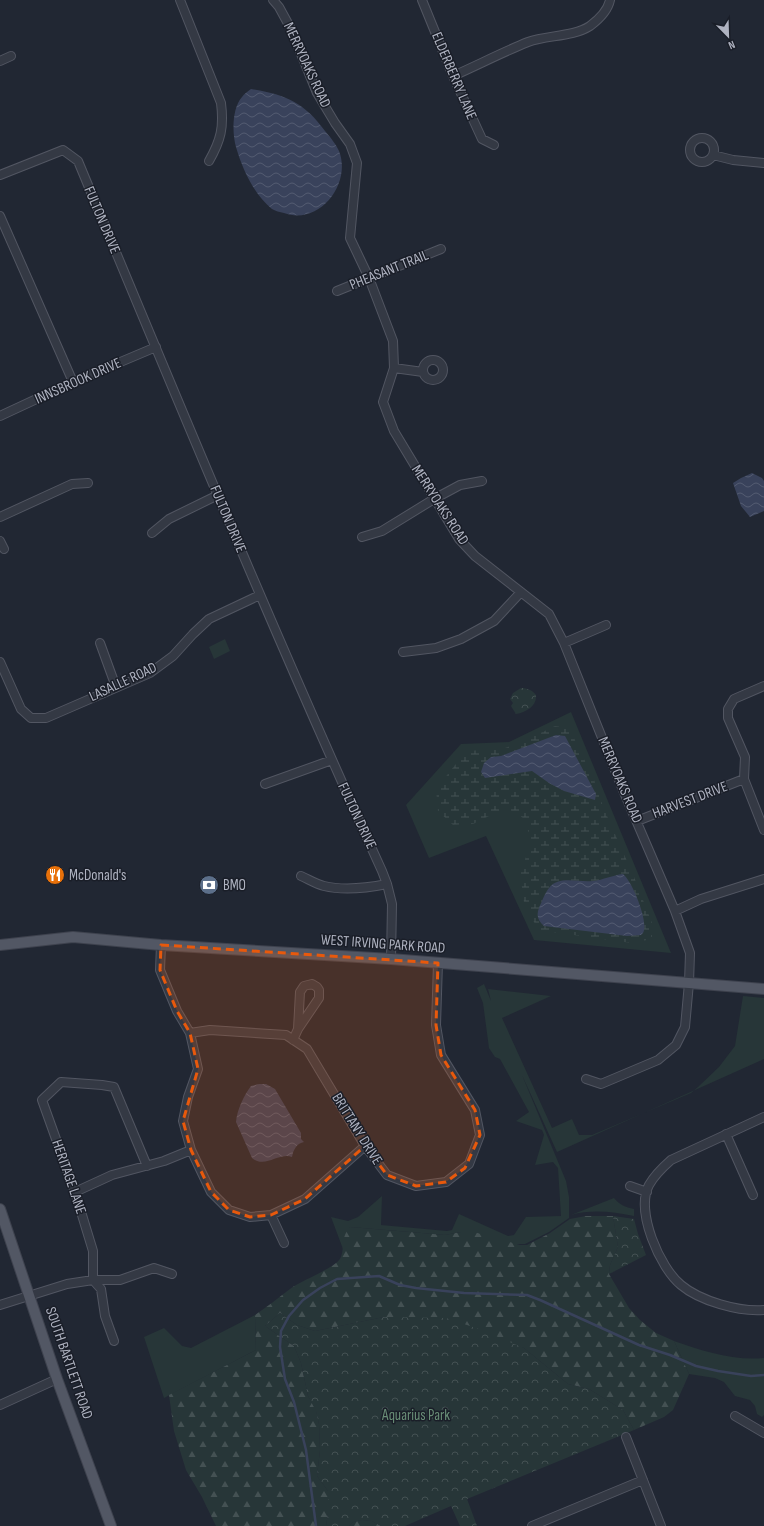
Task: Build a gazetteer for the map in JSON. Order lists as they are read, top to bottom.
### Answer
{
  "streets": {
    "main road": ["WEST IRVING PARK ROAD", "SOUTH BARTLETT ROAD"],
    "street": [
      "MERRYOAKS ROAD",
      "ELDERBERRY LANE",
      "FULTON DRIVE",
      "PHEASANT TRAIL",
      "INNSBROOK DRIVE",
      "LASALLE ROAD",
      "HARVEST DRIVE",
      "BRITTANY DRIVE",
      "HERITAGE LANE"
    ]
  },
  "crossings": [
    ["MERRYOAKS ROAD", "PHEASANT TRAIL"],
    ["MERRYOAKS ROAD", "HARVEST DRIVE"],
    ["MERRYOAKS ROAD", "WEST IRVING PARK ROAD"],
    ["FULTON DRIVE", "INNSBROOK DRIVE"],
    ["FULTON DRIVE", "LASALLE ROAD"],
    ["FULTON DRIVE", "WEST IRVING PARK ROAD"],
    ["WEST IRVING PARK ROAD", "BRITTANY DRIVE"]
  ],
  "parks": ["Aquarius Park"],
  "places": {
    "restaurant": ["McDonald's"],
    "bank": ["BMO"]
  },
  "north": "bottom right"
}
